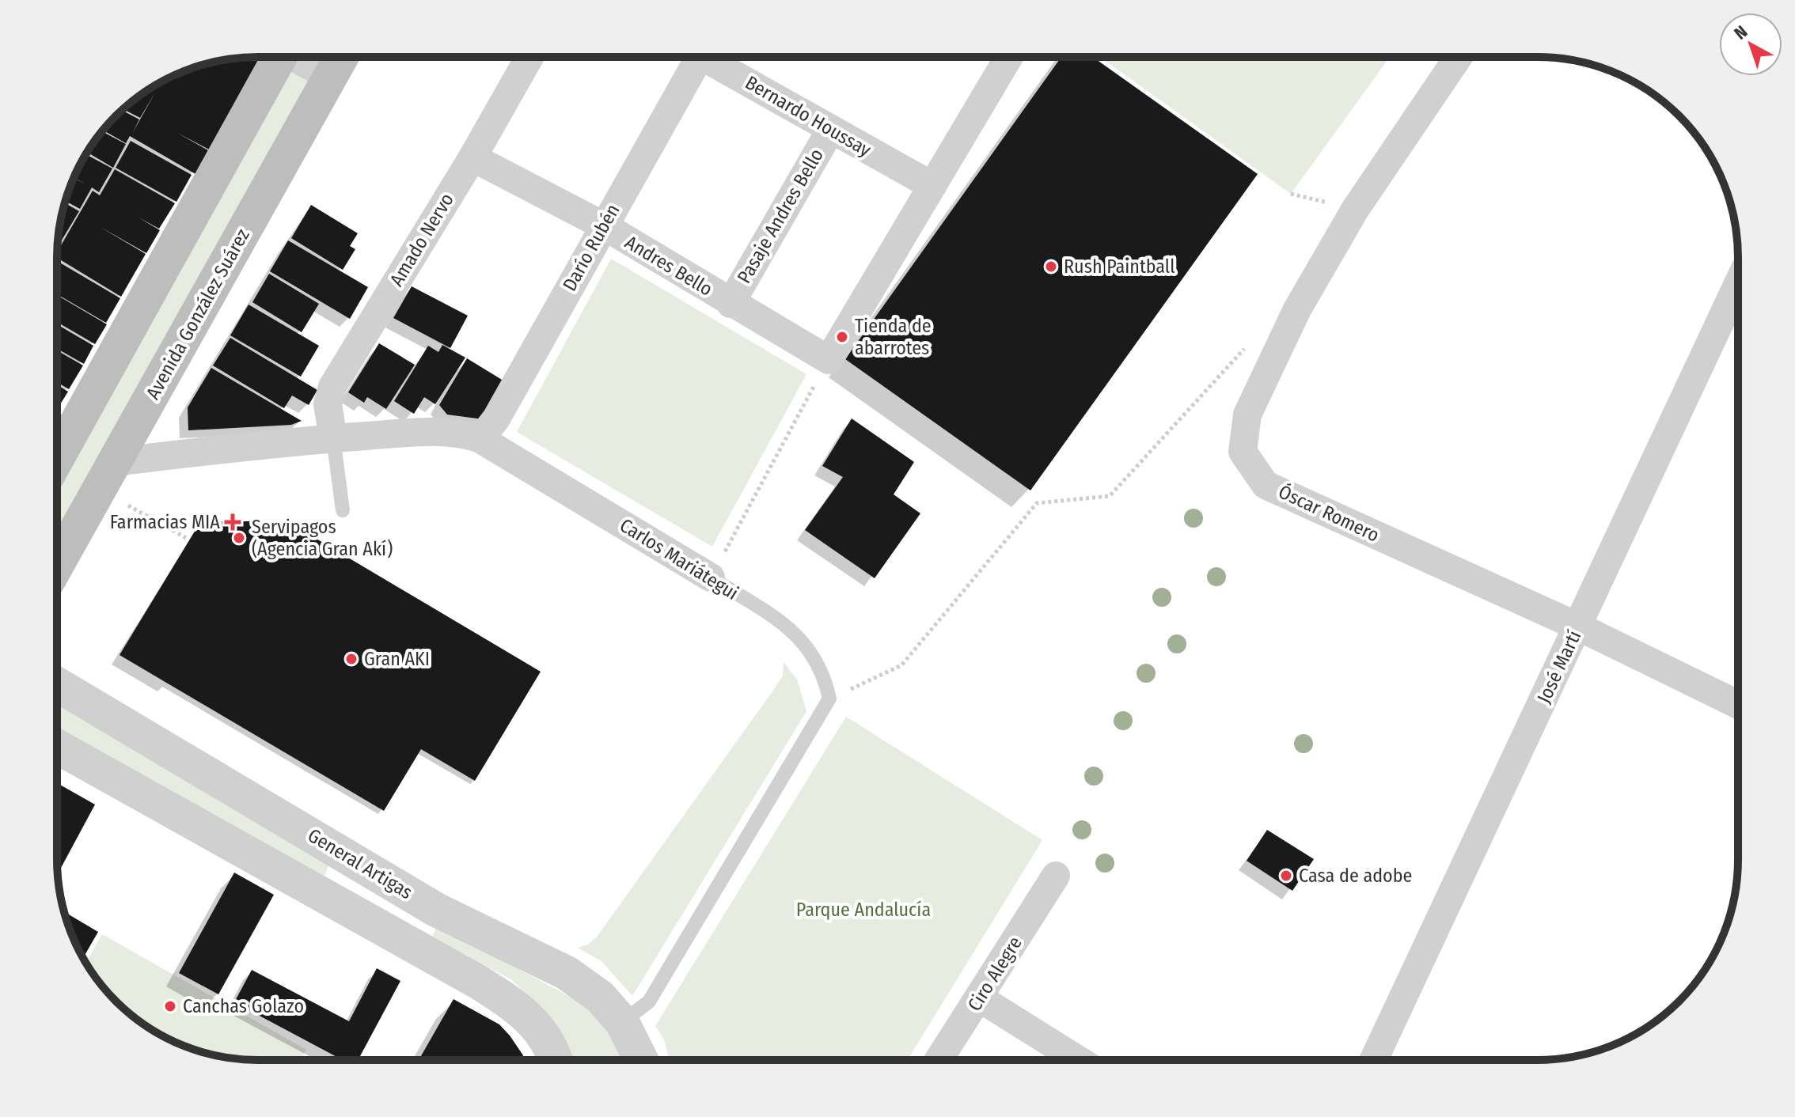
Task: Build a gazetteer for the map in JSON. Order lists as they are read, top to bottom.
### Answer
{
  "streets": {
    "main road": ["Avenida González Suárez"],
    "street": [
      "Bernardo Houssay",
      "Pasaje Andres Bello",
      "Amado Nervo",
      "Darío Rubén",
      "Andres Bello",
      "Óscar Romero",
      "Carlos Mariátegui",
      "José Martí",
      "General Artigas",
      "Ciro Alegre"
    ]
  },
  "crossings": [
    ["Bernardo Houssay", "Pasaje Andres Bello"],
    ["Pasaje Andres Bello", "Andres Bello"],
    ["Amado Nervo", "Andres Bello"],
    ["Amado Nervo", "Carlos Mariátegui"],
    ["Darío Rubén", "Andres Bello"],
    ["Darío Rubén", "Carlos Mariátegui"],
    ["Avenida González Suárez", "Carlos Mariátegui"],
    ["Óscar Romero", "José Martí"]
  ],
  "parks": ["Parque Andalucía"],
  "places": {
    "other": [
      "Rush Paintball",
      "Tienda de abarrotes",
      "Servipagos (Agencia Gran Akí)",
      "Gran AKI",
      "Casa de adobe",
      "Canchas Golazo"
    ],
    "health": ["Farmacias MIA"]
  },
  "north": "top left"
}
